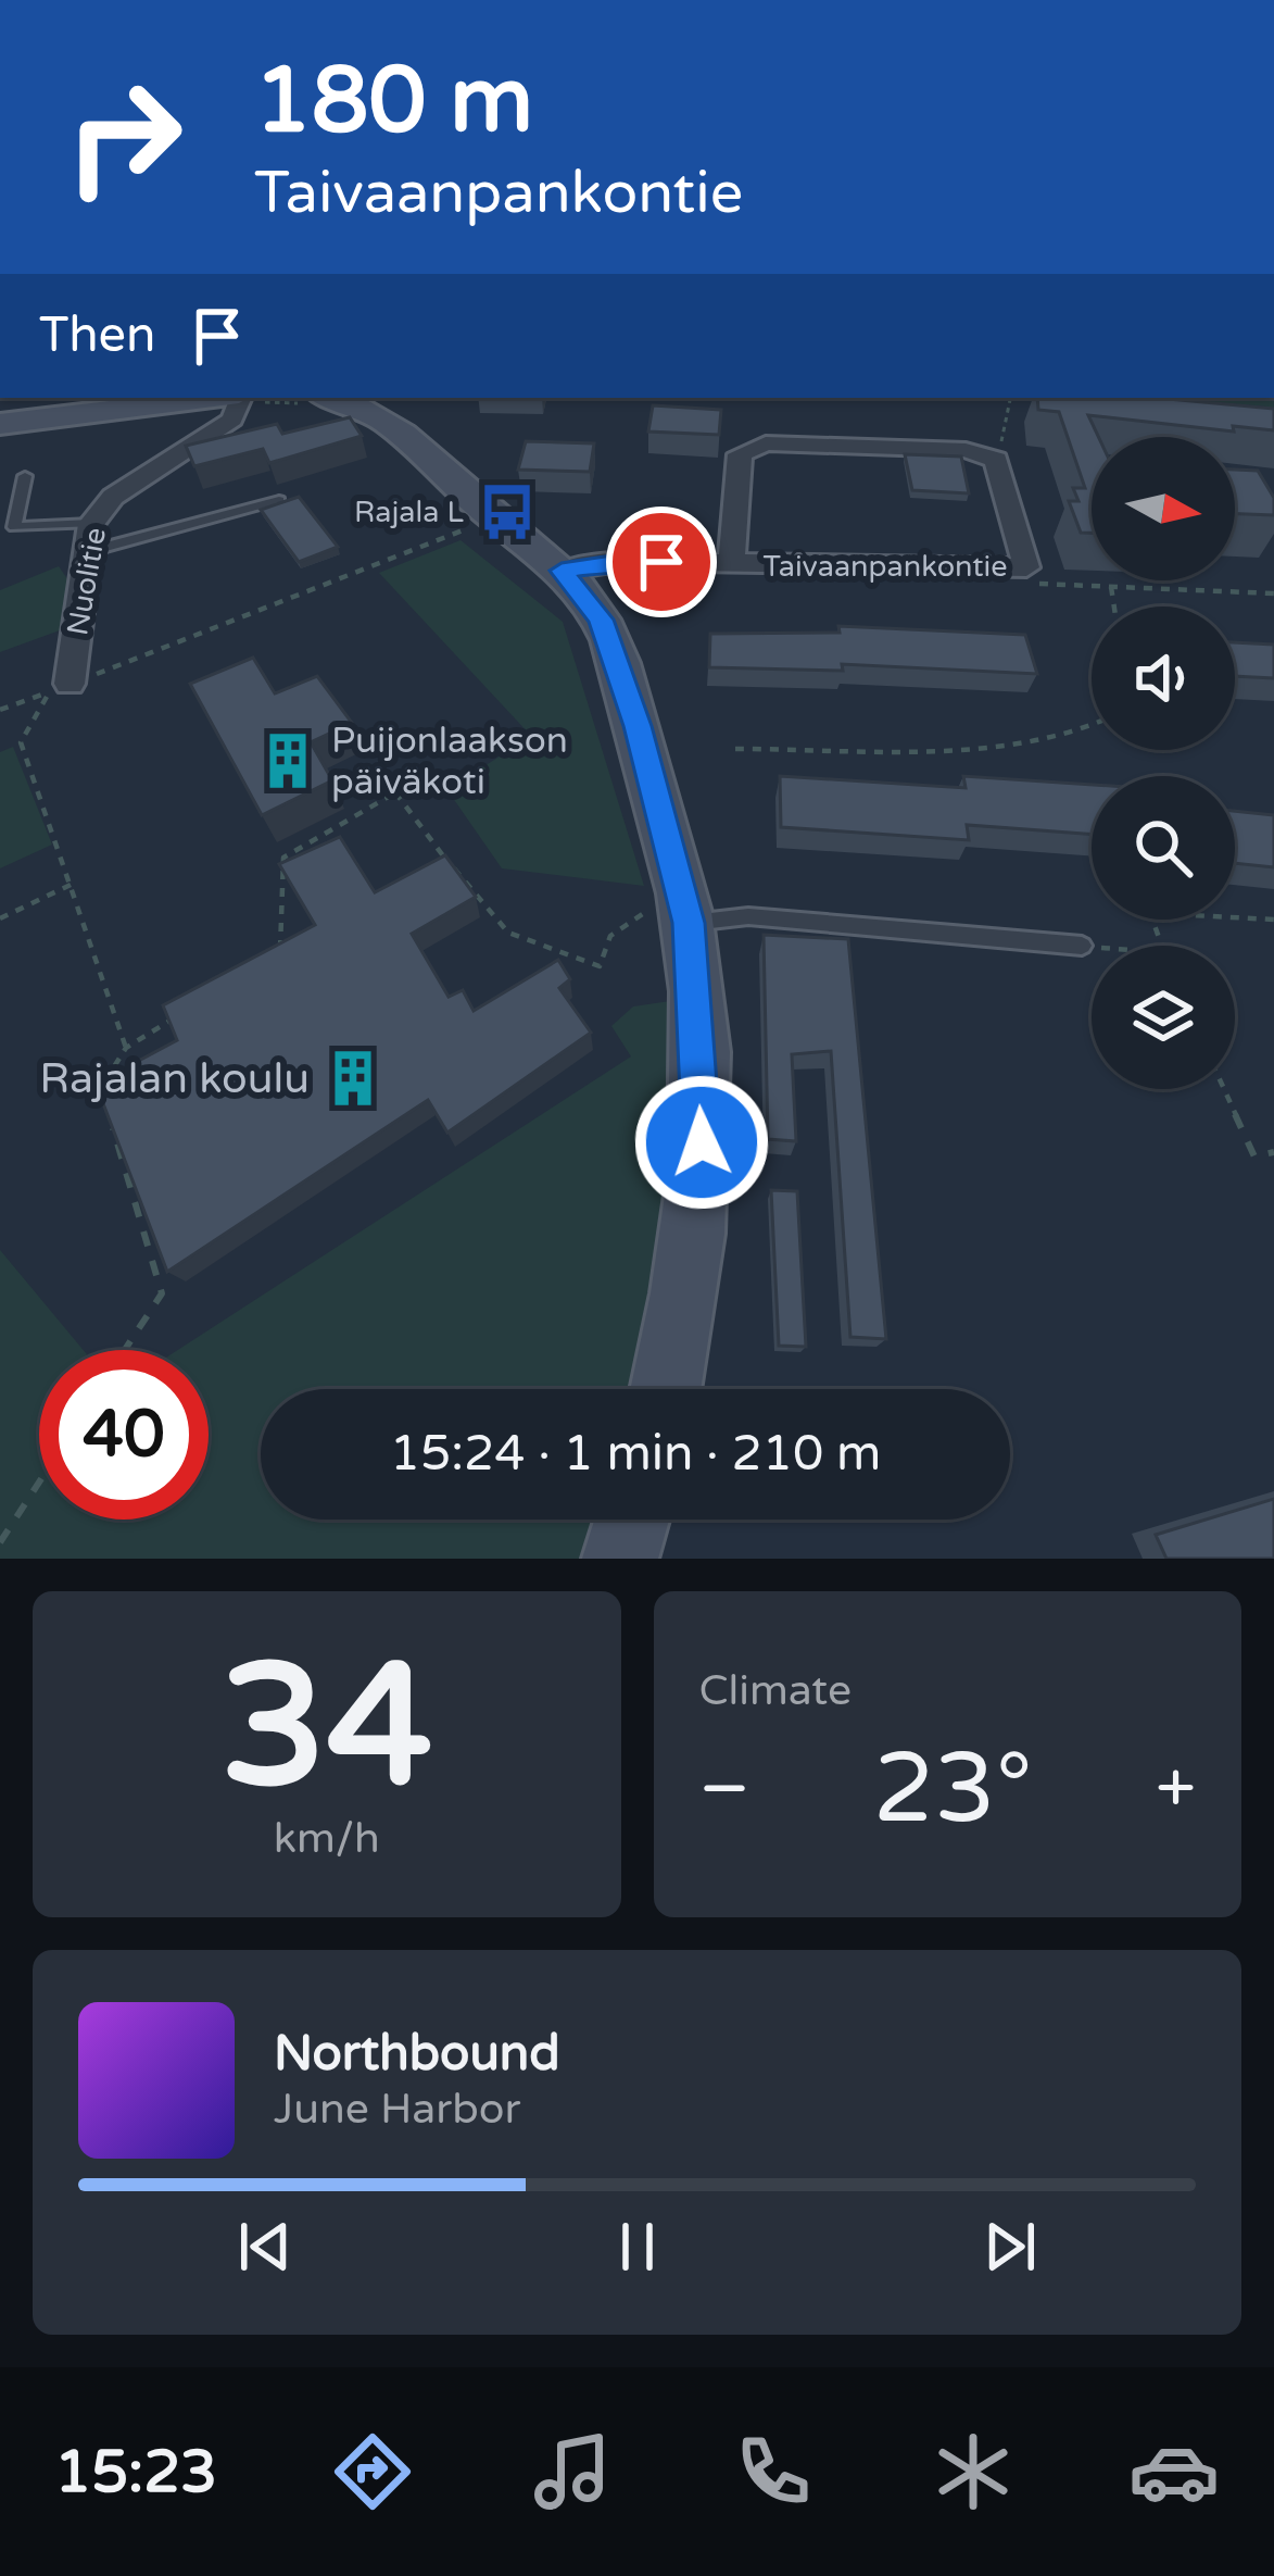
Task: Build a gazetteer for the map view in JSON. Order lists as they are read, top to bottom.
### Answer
{
  "streets": {
    "street": ["Taivaanpankontie", "Nuolitie"]
  },
  "places": {
    "bus stop": ["Rajala L"],
    "building": ["Puijonlaakson päiväkoti", "Rajalan koulu"]
  },
  "north": "right",
  "page": {
    "turn": ["180 m", "Taivaanpankontie"],
    "then": "Then",
    "limit": "40",
    "trip": "15:24 · 1 min · 210 m",
    "tile": [
      ["34", "km/h"],
      "Climate"
    ],
    "heat": ["−", "23°", "+"],
    "song": ["Northbound", "June Harbor"],
    "tabs": "15:23"
  }
}
